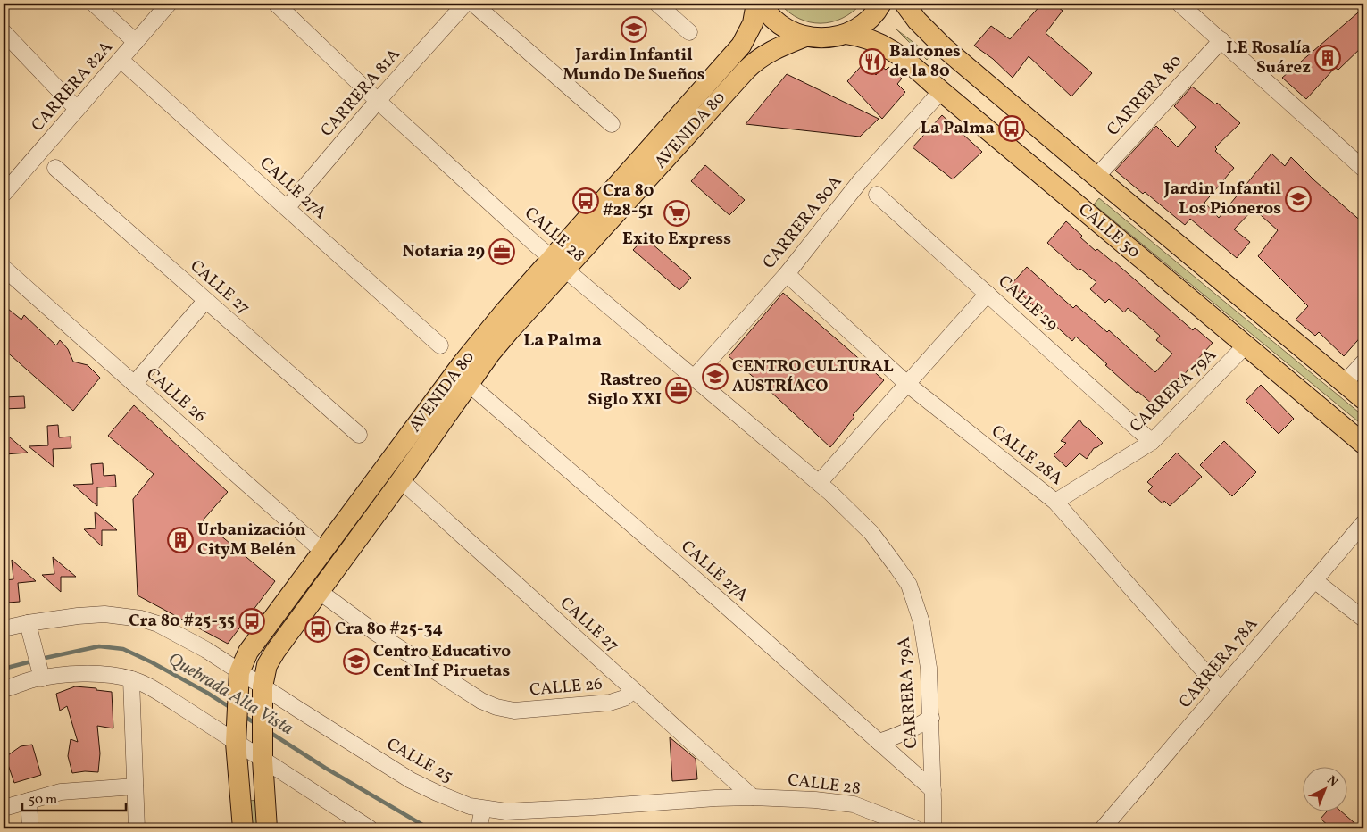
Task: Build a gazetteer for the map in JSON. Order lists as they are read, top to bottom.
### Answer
{
  "streets": {
    "main road": ["AVENIDA 80", "CALLE 30"],
    "street": [
      "CARRERA 82A",
      "CARRERA 81A",
      "CARRERA 80",
      "CALLE 27A",
      "CARRERA 80A",
      "CALLE 28",
      "CALLE 27",
      "CALLE 29",
      "CARRERA 79A",
      "CALLE 26",
      "CALLE 28A",
      "CARRERA 78A",
      "CALLE 25"
    ]
  },
  "crossings": [
    ["CARRERA 82A", "CALLE 27A"],
    ["CARRERA 81A", "CALLE 27A"],
    ["CARRERA 81A", "CALLE 28"],
    ["CARRERA 80", "CALLE 30"],
    ["AVENIDA 80", "CALLE 27A"],
    ["AVENIDA 80", "CALLE 28"],
    ["AVENIDA 80", "CALLE 27"],
    ["AVENIDA 80", "CALLE 26"],
    ["AVENIDA 80", "CALLE 25"],
    ["CALLE 27A", "CARRERA 79A"],
    ["CARRERA 80A", "CALLE 30"],
    ["CARRERA 80A", "CALLE 28"],
    ["CARRERA 80A", "CALLE 28A"],
    ["CALLE 30", "CARRERA 79A"],
    ["CALLE 28", "CALLE 27"],
    ["CALLE 28", "CARRERA 79A"],
    ["CALLE 28", "CALLE 25"],
    ["CALLE 27", "CALLE 26"],
    ["CALLE 27", "CALLE 25"],
    ["CALLE 29", "CARRERA 79A"],
    ["CARRERA 79A", "CALLE 28A"],
    ["CALLE 28A", "CARRERA 78A"]
  ],
  "districts": ["La Palma"],
  "water": ["Quebrada Alta Vista"],
  "places": {
    "school or university": [
      "Jardin Infantil Mundo De Sueños",
      "Jardin Infantil Los Pioneros",
      "CENTRO CULTURAL AUSTRÍACO",
      "Centro Educativo Cent Inf Piruetas"
    ],
    "building": ["I.E Rosalía Suárez", "Urbanización CityM Belén"],
    "restaurant": ["Balcones de la 80"],
    "bus stop": [
      "La Palma",
      "Cra 80 #28-51",
      "Cra 80 #25-35",
      "Cra 80 #25-34"
    ],
    "supermarket": ["Exito Express"],
    "office": ["Notaria 29", "Rastreo Siglo XXI"]
  },
  "scale_bar": "50 m",
  "north": "top right"
}
